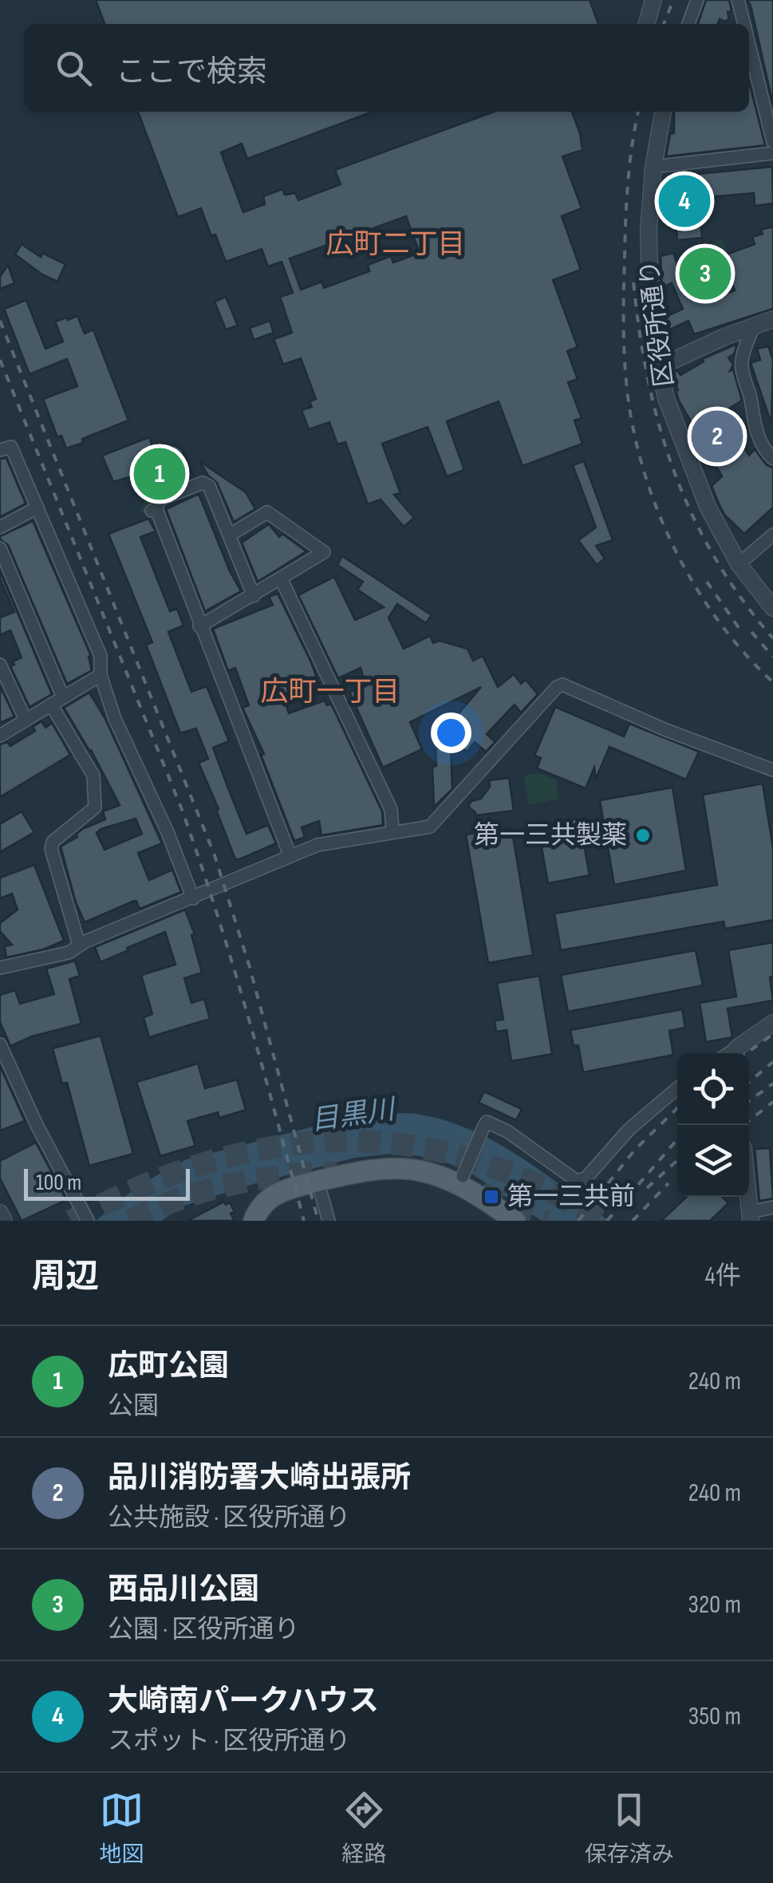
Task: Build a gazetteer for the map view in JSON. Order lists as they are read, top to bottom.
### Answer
{
  "streets": {
    "street": ["区役所通り"]
  },
  "districts": ["広町二丁目", "広町一丁目"],
  "water": ["目黒川"],
  "places": {
    "other": ["第一三共製薬"],
    "transit": ["第一三共前"]
  },
  "scale_bar": "100 m",
  "page": {
    "search": "ここで検索",
    "pins": [
      "4",
      "3",
      "2",
      "1"
    ],
    "scale": "100 m",
    "heading": ["周辺", "4件"],
    "list": [
      {
        "mark": "1",
        "name": "広町公園",
        "note": "公園",
        "value": "240 m"
      },
      {
        "mark": "2",
        "name": "品川消防署大崎出張所",
        "note": "公共施設 · 区役所通り",
        "value": "240 m"
      },
      {
        "mark": "3",
        "name": "西品川公園",
        "note": "公園 · 区役所通り",
        "value": "320 m"
      },
      {
        "mark": "4",
        "name": "大崎南パークハウス",
        "note": "スポット · 区役所通り",
        "value": "350 m"
      }
    ],
    "nav": ["地図", "経路", "保存済み"]
  }
}
